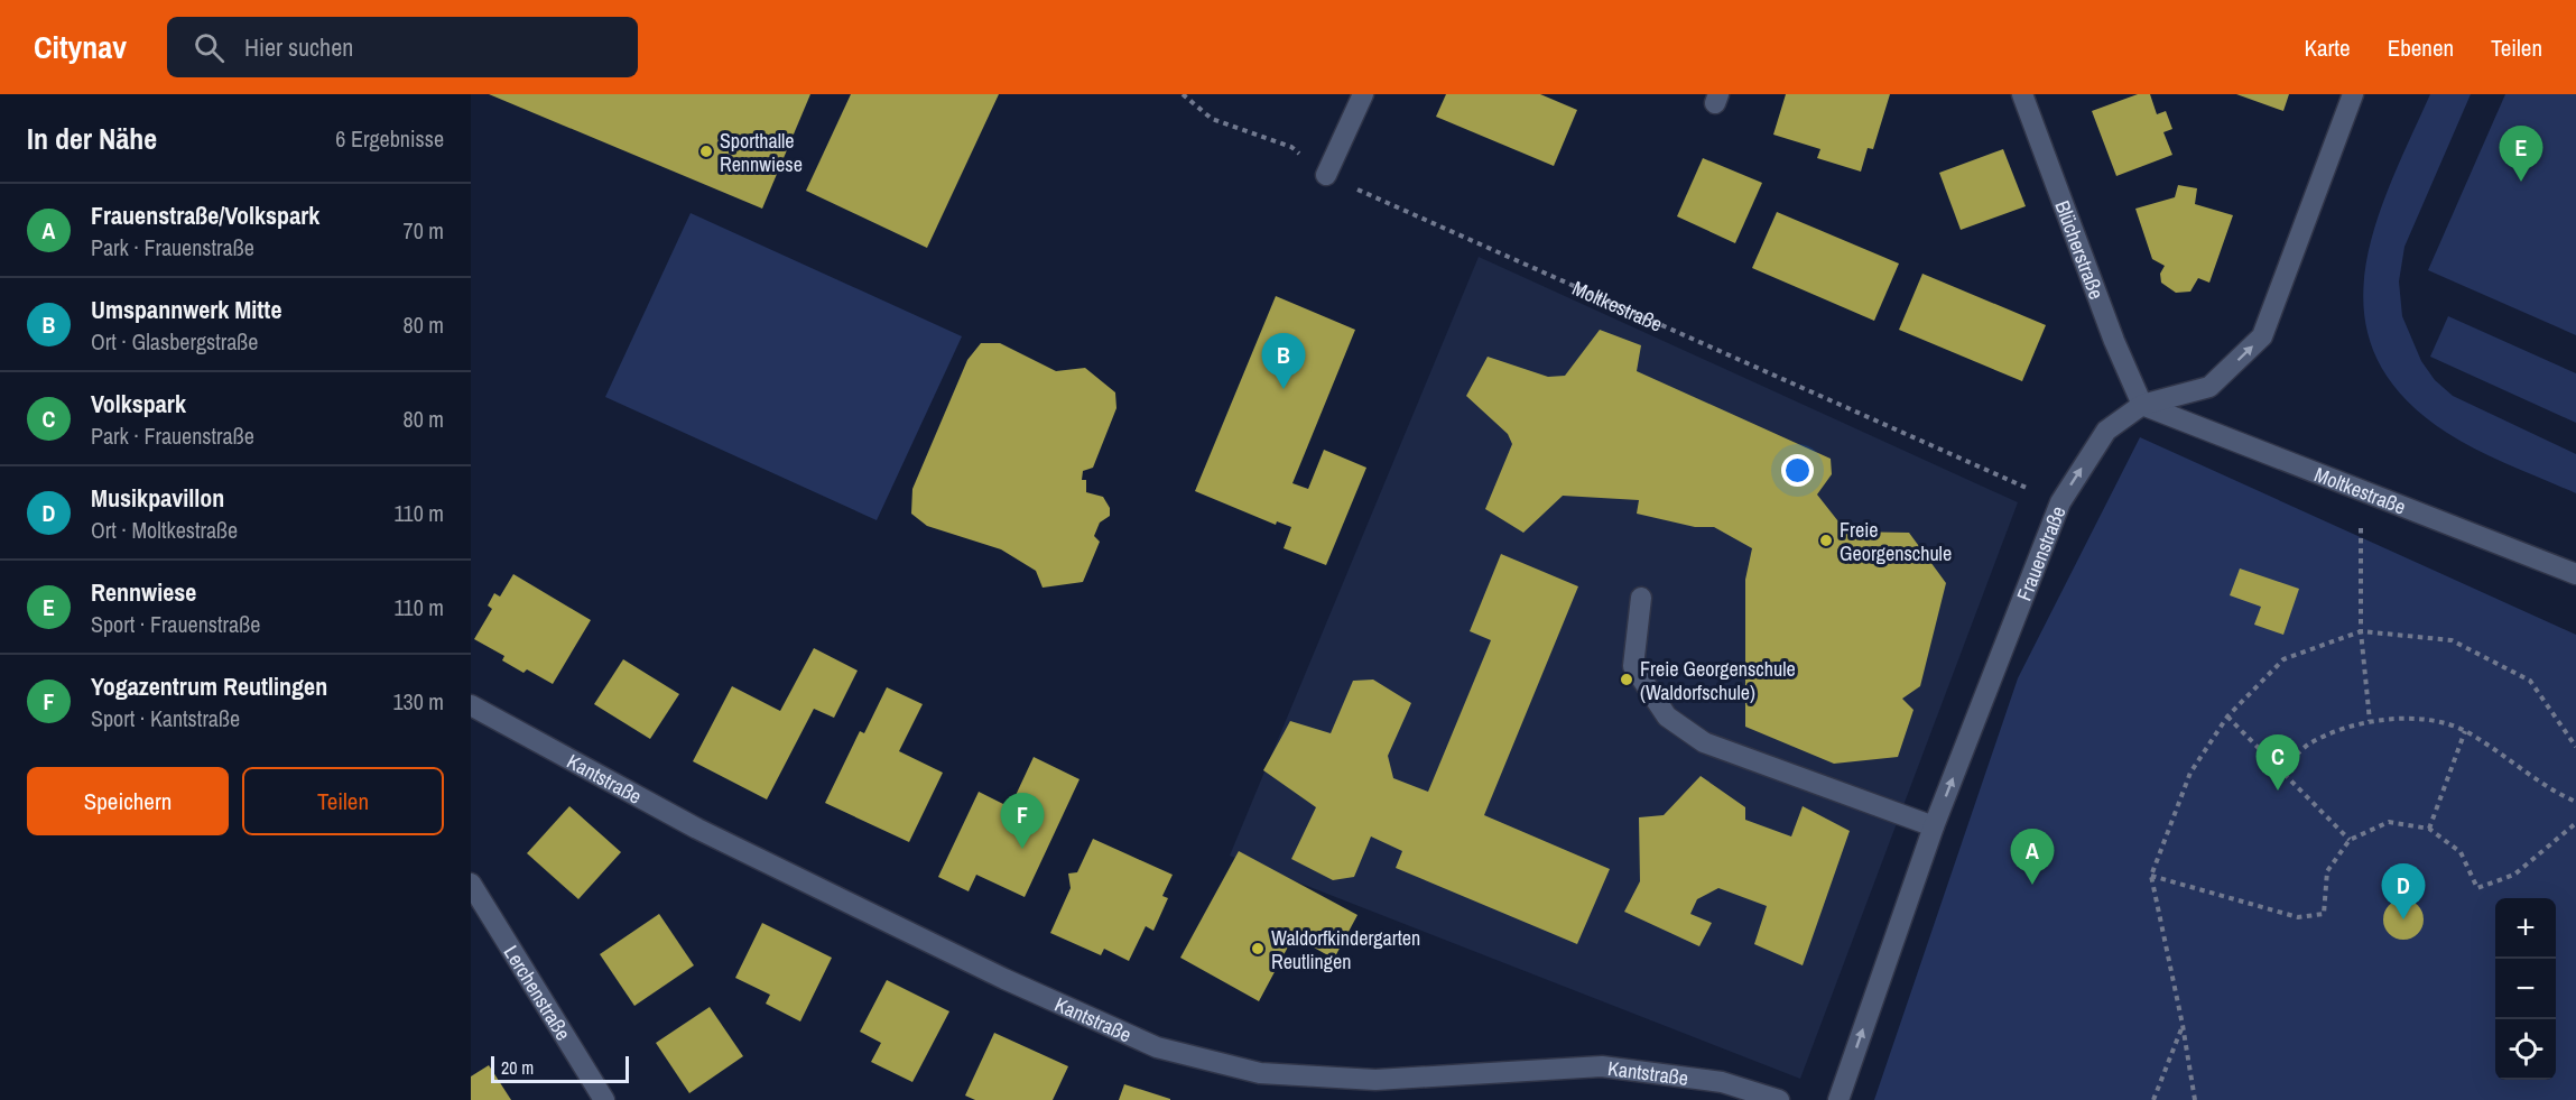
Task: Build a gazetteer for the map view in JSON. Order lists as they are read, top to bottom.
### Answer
{
  "streets": {
    "street": [
      "Blücherstraße",
      "Moltkestraße",
      "Frauenstraße",
      "Kantstraße",
      "Lerchenstraße"
    ]
  },
  "crossings": [
    ["Blücherstraße", "Moltkestraße"],
    ["Blücherstraße", "Frauenstraße"],
    ["Moltkestraße", "Frauenstraße"]
  ],
  "one_way": ["Frauenstraße"],
  "places": [
    "Sporthalle Rennwiese",
    "Freie Georgenschule",
    "Freie Georgenschule (Waldorfschule)",
    "Waldorfkindergarten Reutlingen"
  ],
  "scale_bar": "20 m",
  "page": {
    "header": "Citynav",
    "search": "Hier suchen",
    "nav": ["Karte", "Ebenen", "Teilen"],
    "heading": ["In der Nähe", "6 Ergebnisse"],
    "pins": [
      "E",
      "B",
      "C",
      "F",
      "A",
      "D"
    ],
    "list": [
      {
        "mark": "A",
        "name": "Frauenstraße/Volkspark",
        "note": "Park · Frauenstraße",
        "value": "70 m"
      },
      {
        "mark": "B",
        "name": "Umspannwerk Mitte",
        "note": "Ort · Glasbergstraße",
        "value": "80 m"
      },
      {
        "mark": "C",
        "name": "Volkspark",
        "note": "Park · Frauenstraße",
        "value": "80 m"
      },
      {
        "mark": "D",
        "name": "Musikpavillon",
        "note": "Ort · Moltkestraße",
        "value": "110 m"
      },
      {
        "mark": "E",
        "name": "Rennwiese",
        "note": "Sport · Frauenstraße",
        "value": "110 m"
      },
      {
        "mark": "F",
        "name": "Yogazentrum Reutlingen",
        "note": "Sport · Kantstraße",
        "value": "130 m"
      }
    ],
    "buttons": ["Speichern", "Teilen"],
    "map_buttons": ["+", "−"],
    "scale": "20 m"
  }
}
